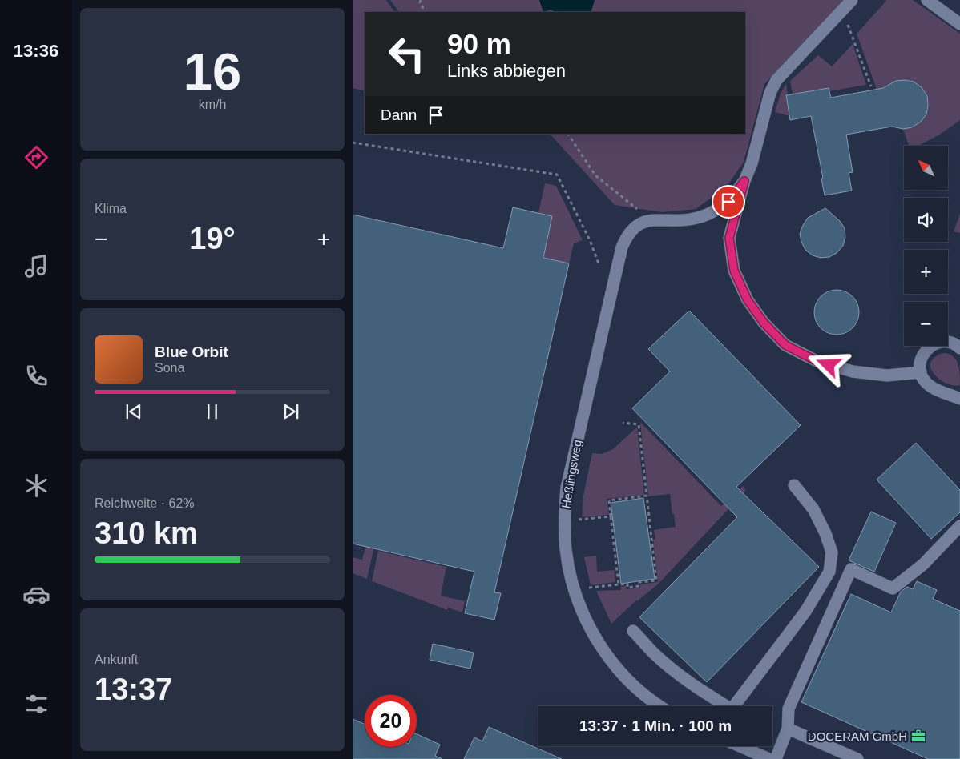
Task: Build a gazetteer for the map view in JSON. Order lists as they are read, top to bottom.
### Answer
{
  "streets": {
    "street": ["Heßlingsweg"]
  },
  "places": {
    "office": ["DOCERAM GmbH"]
  },
  "north": "top left",
  "page": {
    "tabs": "13:36",
    "tile": [
      ["16", "km/h"],
      "Klima",
      ["Reichweite · 62%", "310 km"],
      ["Ankunft", "13:37"]
    ],
    "turn": ["90 m", "Links abbiegen"],
    "then": "Dann",
    "map_buttons": ["+", "−"],
    "heat": ["−", "19°", "+"],
    "song": ["Blue Orbit", "Sona"],
    "limit": "20",
    "trip": "13:37 · 1 Min. · 100 m"
  }
}
